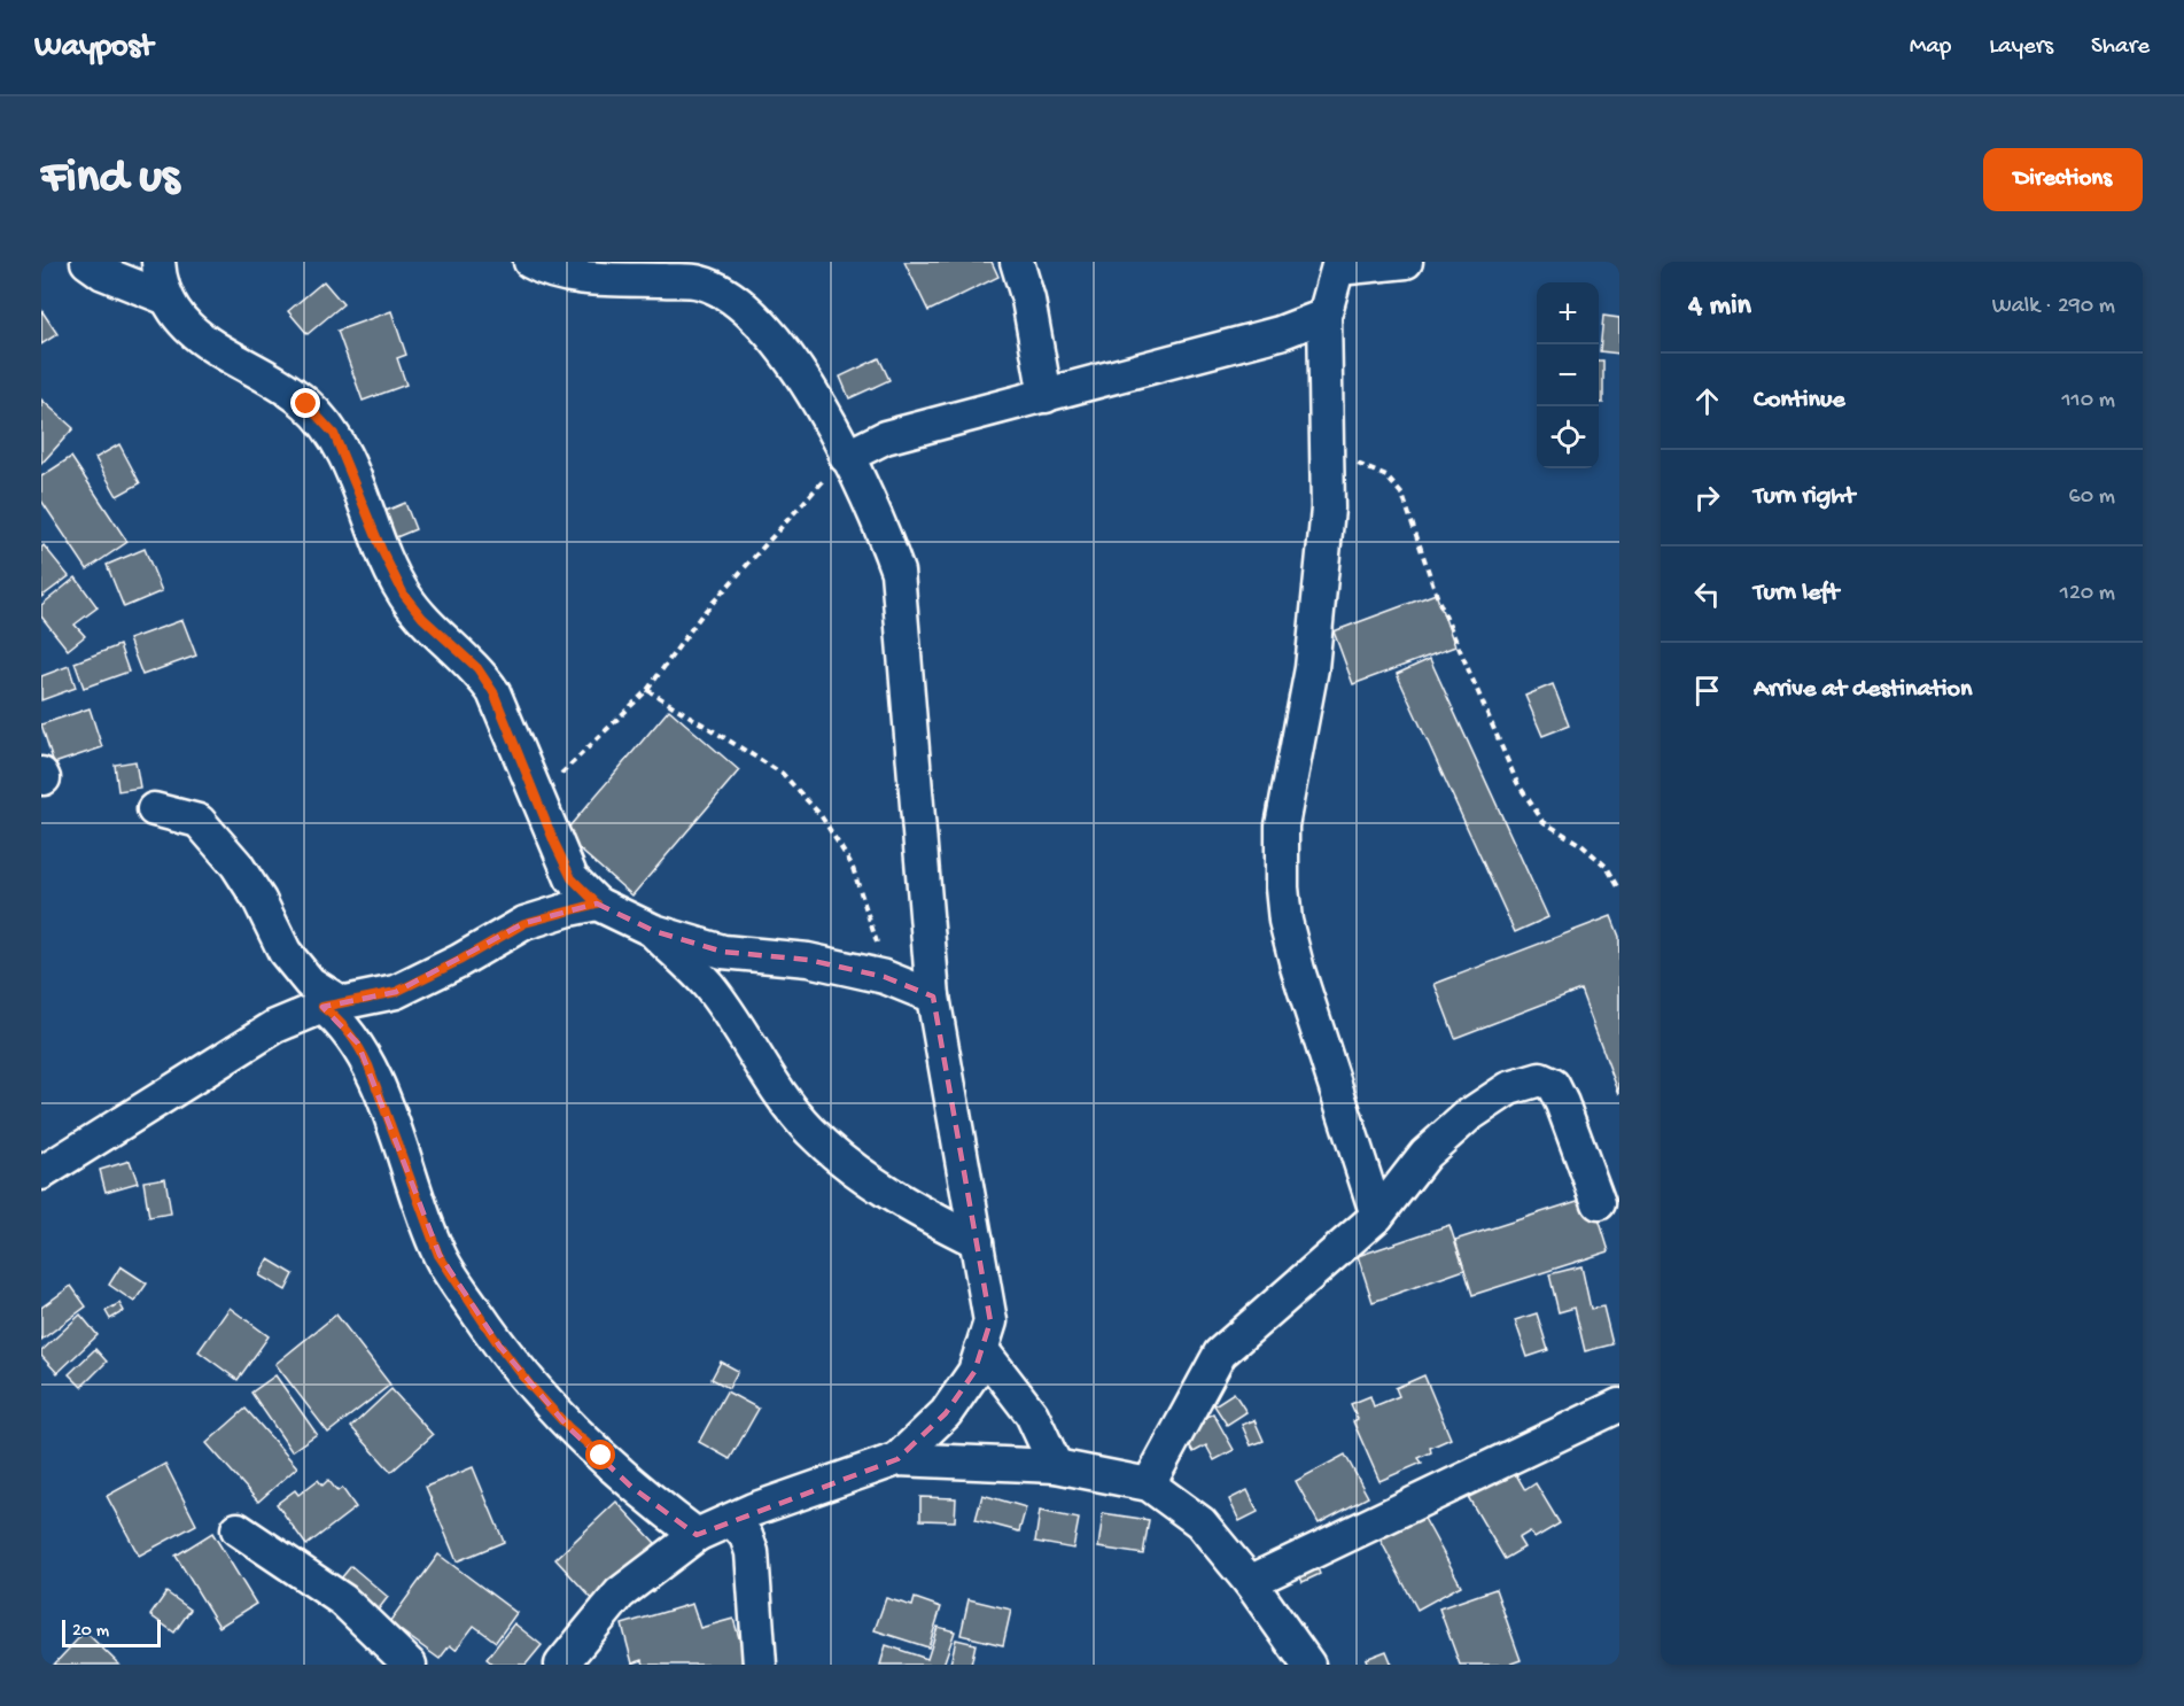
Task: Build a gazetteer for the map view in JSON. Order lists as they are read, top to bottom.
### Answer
{
  "scale_bar": "20 m",
  "page": {
    "header": "Waypost",
    "nav": ["Map", "Layers", "Share"],
    "buttons": "Directions",
    "title": "Find us",
    "heading": ["4 min", "Walk · 290 m"],
    "map_buttons": ["+", "−"],
    "list": [
      ["Continue", "110 m"],
      ["Turn right", "60 m"],
      ["Turn left", "120 m"],
      "Arrive at destination"
    ],
    "scale": "20 m"
  }
}
